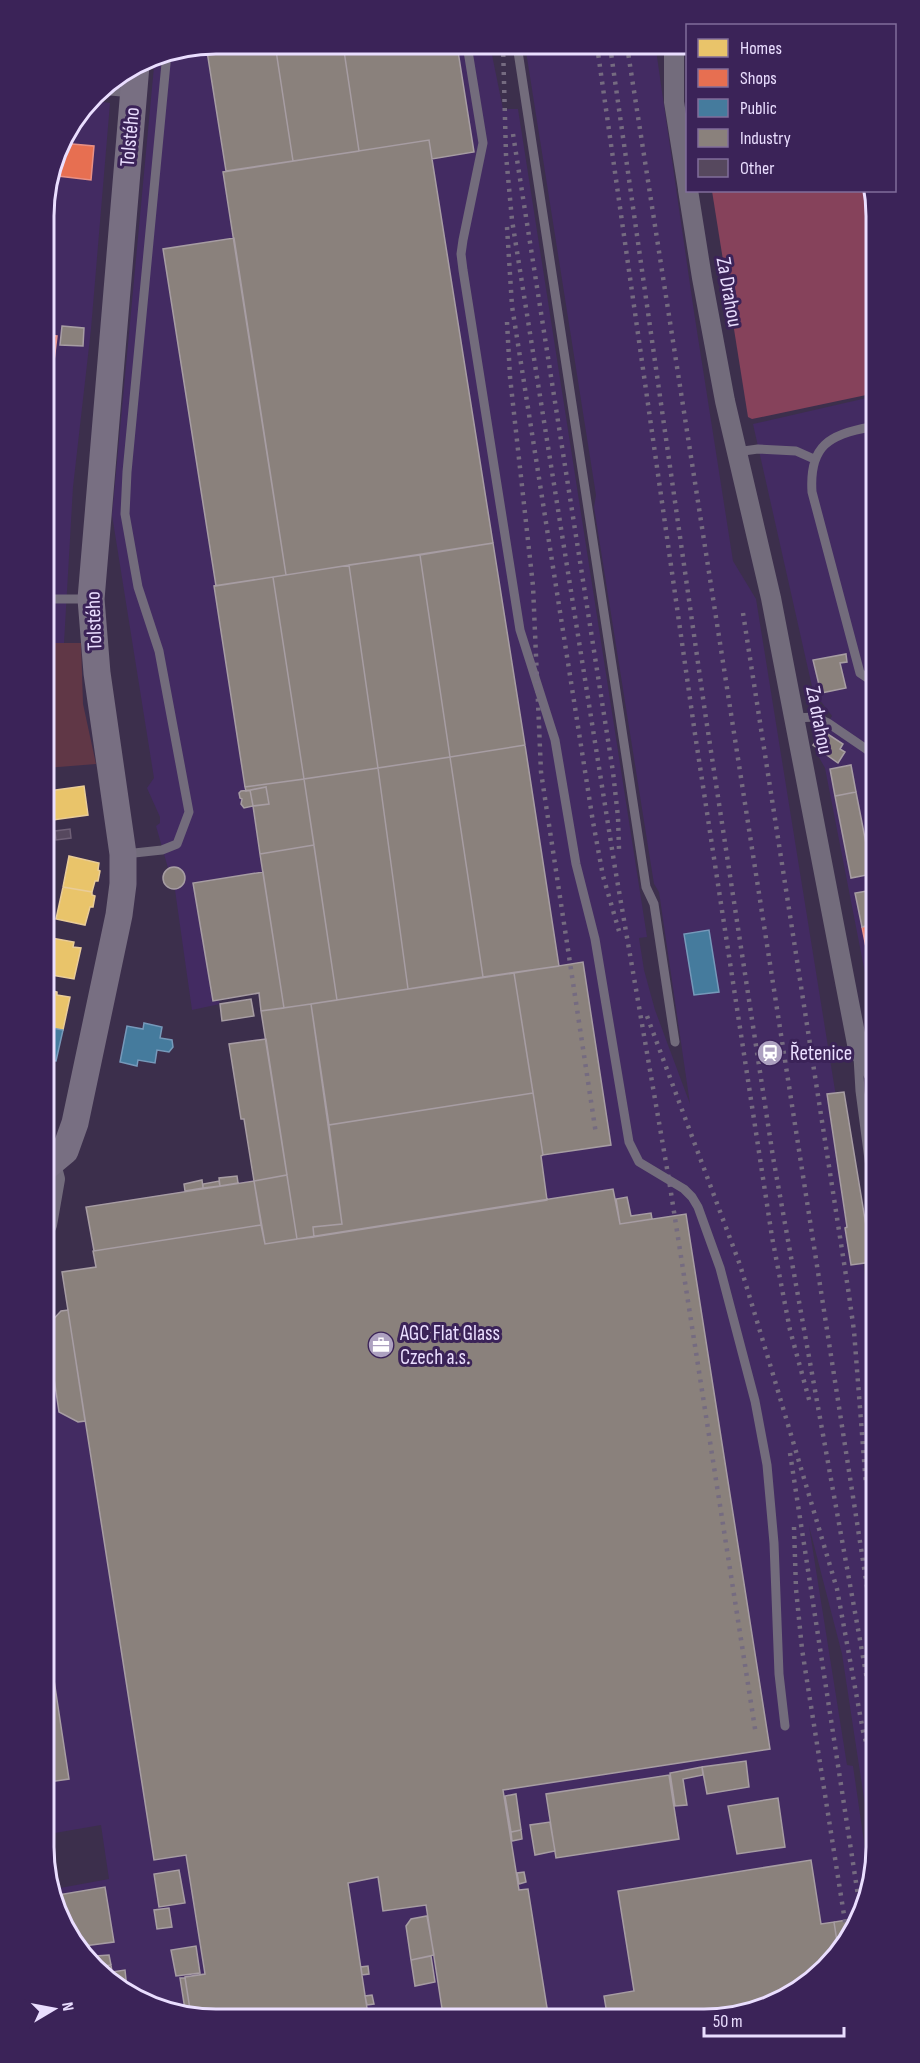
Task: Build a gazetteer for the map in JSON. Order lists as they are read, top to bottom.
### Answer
{
  "streets": {
    "street": ["Tolstého", "Za Drahou", "Za drahou"]
  },
  "crossings": [
    ["Za Drahou", "Za drahou"]
  ],
  "places": {
    "station": ["Řetenice"],
    "office": ["AGC Flat Glass Czech a.s."]
  },
  "legend": [
    "Homes",
    "Shops",
    "Public",
    "Industry",
    "Other"
  ],
  "scale_bar": "50 m",
  "north": "right"
}
